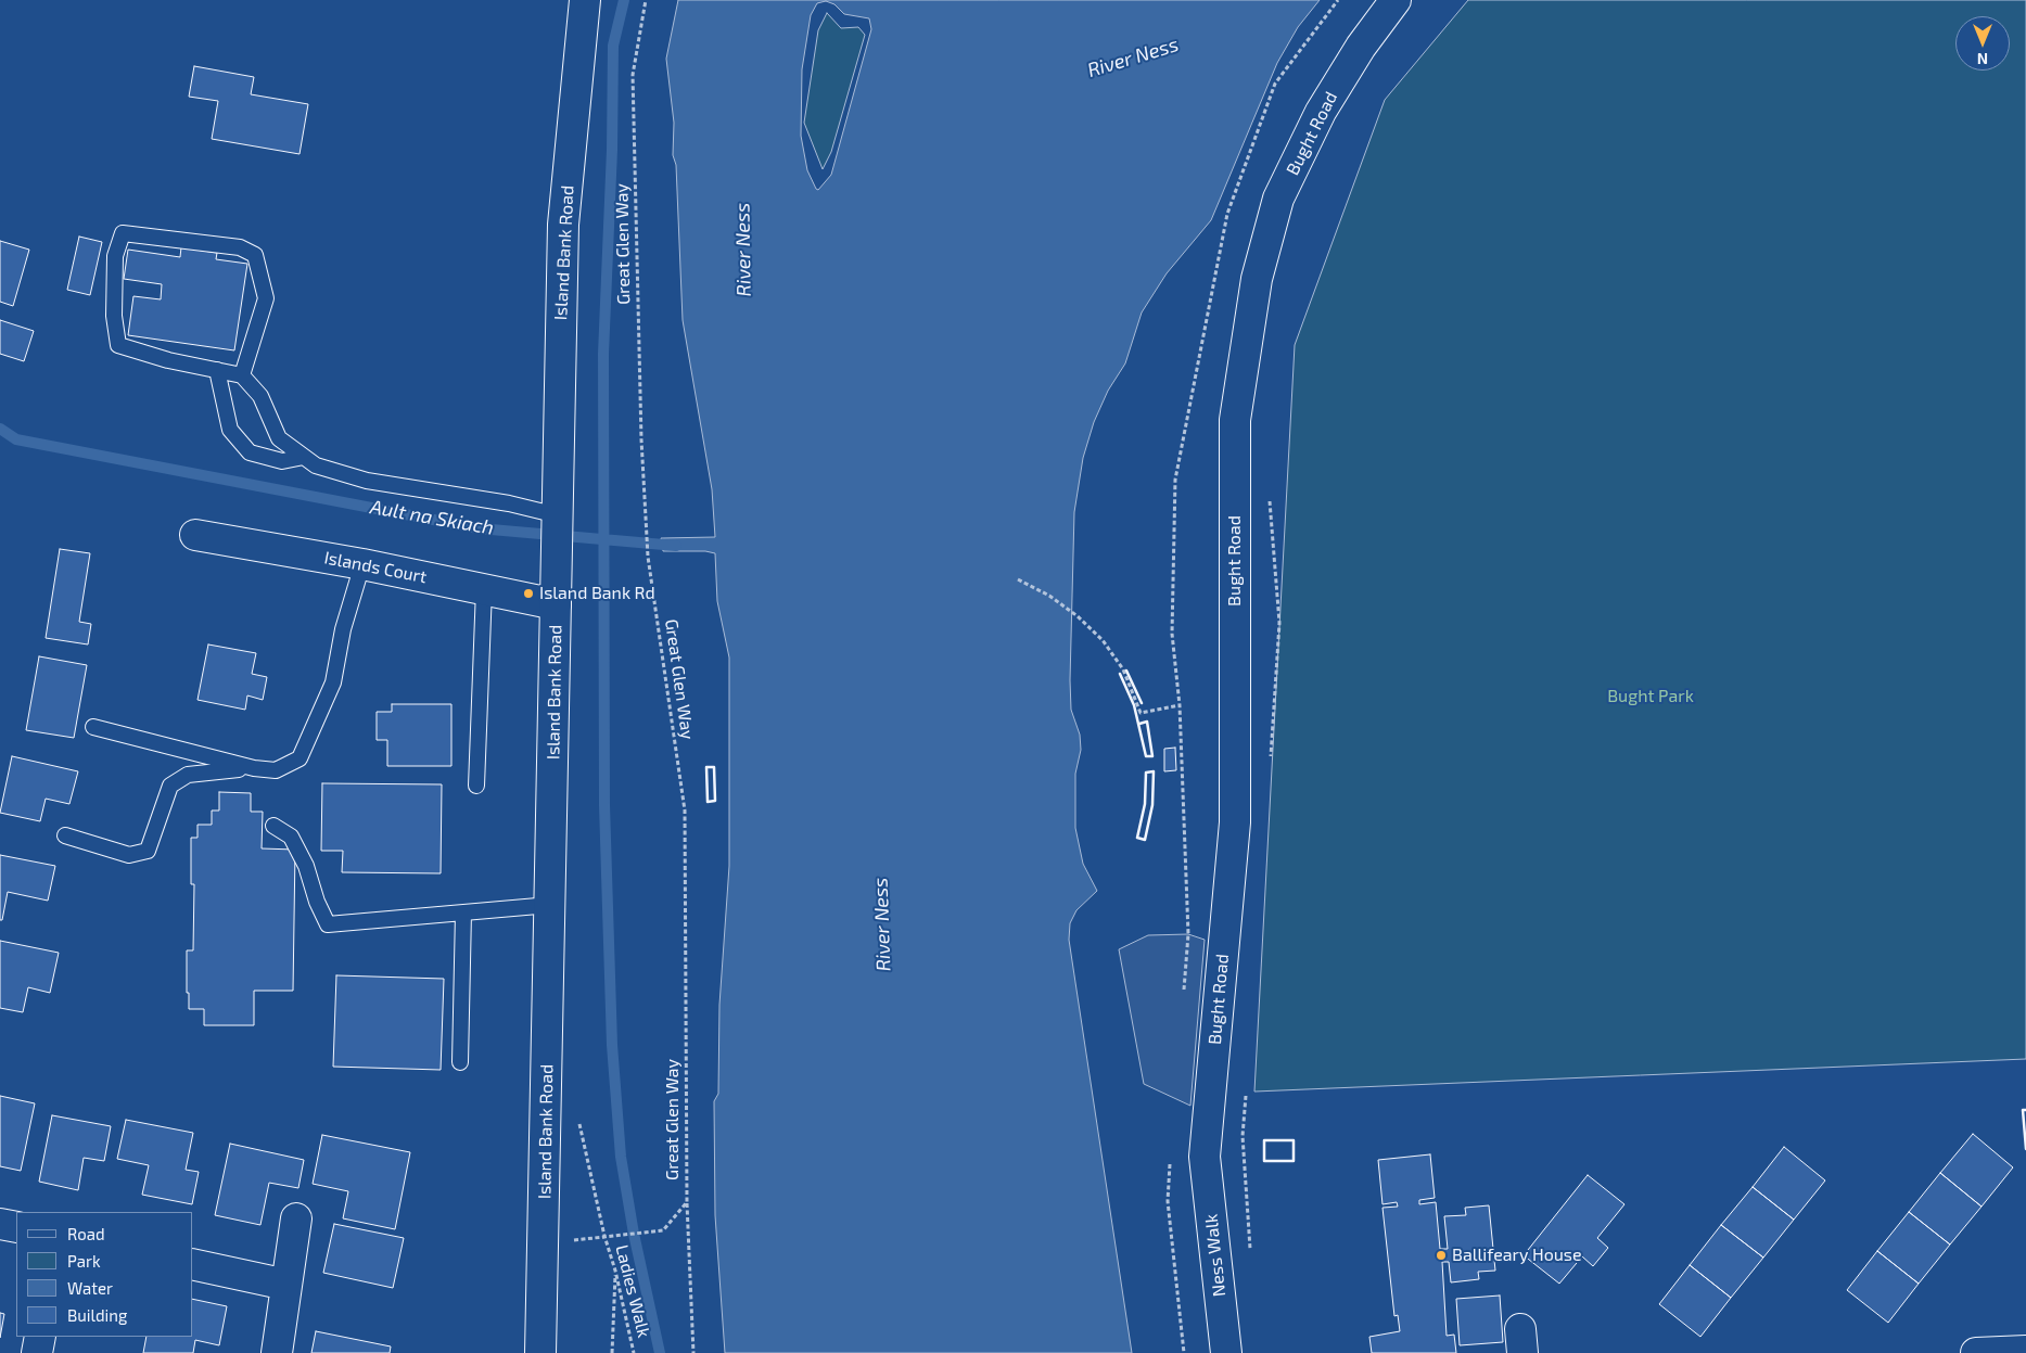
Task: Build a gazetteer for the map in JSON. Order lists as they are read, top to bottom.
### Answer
{
  "streets": {
    "street": [
      "Bught Road",
      "Island Bank Road",
      "Islands Court",
      "Ness Walk"
    ],
    "path": ["Great Glen Way", "Ladies Walk"]
  },
  "crossings": [
    ["Bught Road", "Ness Walk"],
    ["Great Glen Way", "Ladies Walk"],
    ["Island Bank Road", "Islands Court"]
  ],
  "water": ["River Ness", "Ault na Skiach"],
  "parks": ["Bught Park"],
  "places": ["Island Bank Rd", "Ballifeary House"],
  "legend": [
    "Road",
    "Park",
    "Water",
    "Building"
  ],
  "north": "bottom"
}
